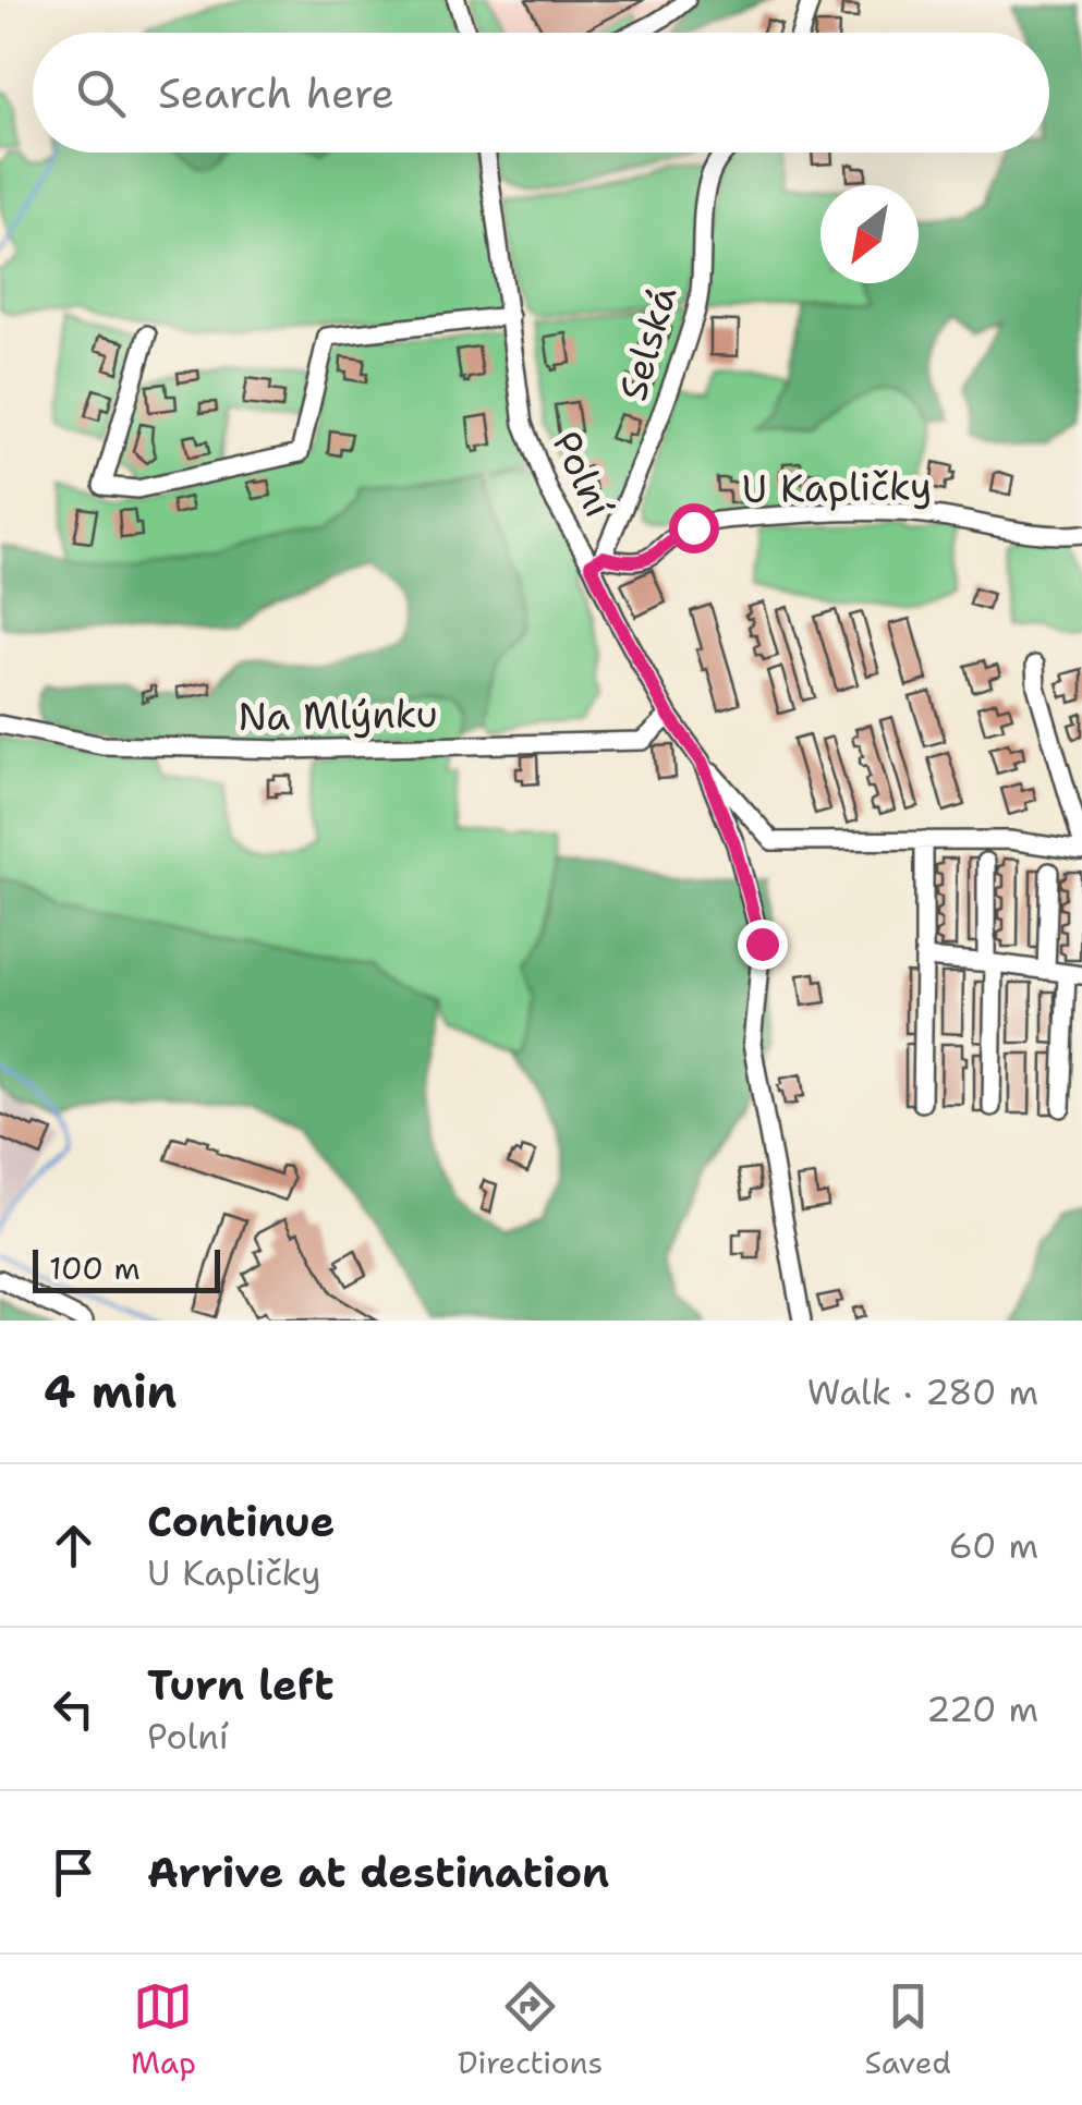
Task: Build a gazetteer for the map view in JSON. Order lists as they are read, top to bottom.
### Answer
{
  "streets": {
    "street": [
      "Selská",
      "Polní",
      "U Kapličky",
      "Na Mlýnku"
    ]
  },
  "crossings": [
    ["Selská", "Polní"],
    ["Selská", "U Kapličky"],
    ["Polní", "U Kapličky"],
    ["Polní", "Na Mlýnku"]
  ],
  "scale_bar": "100 m",
  "north": "bottom left",
  "page": {
    "search": "Search here",
    "scale": "100 m",
    "heading": ["4 min", "Walk · 280 m"],
    "list": [
      ["Continue", "U Kapličky", "60 m"],
      ["Turn left", "Polní", "220 m"],
      "Arrive at destination"
    ],
    "nav": ["Map", "Directions", "Saved"]
  }
}
